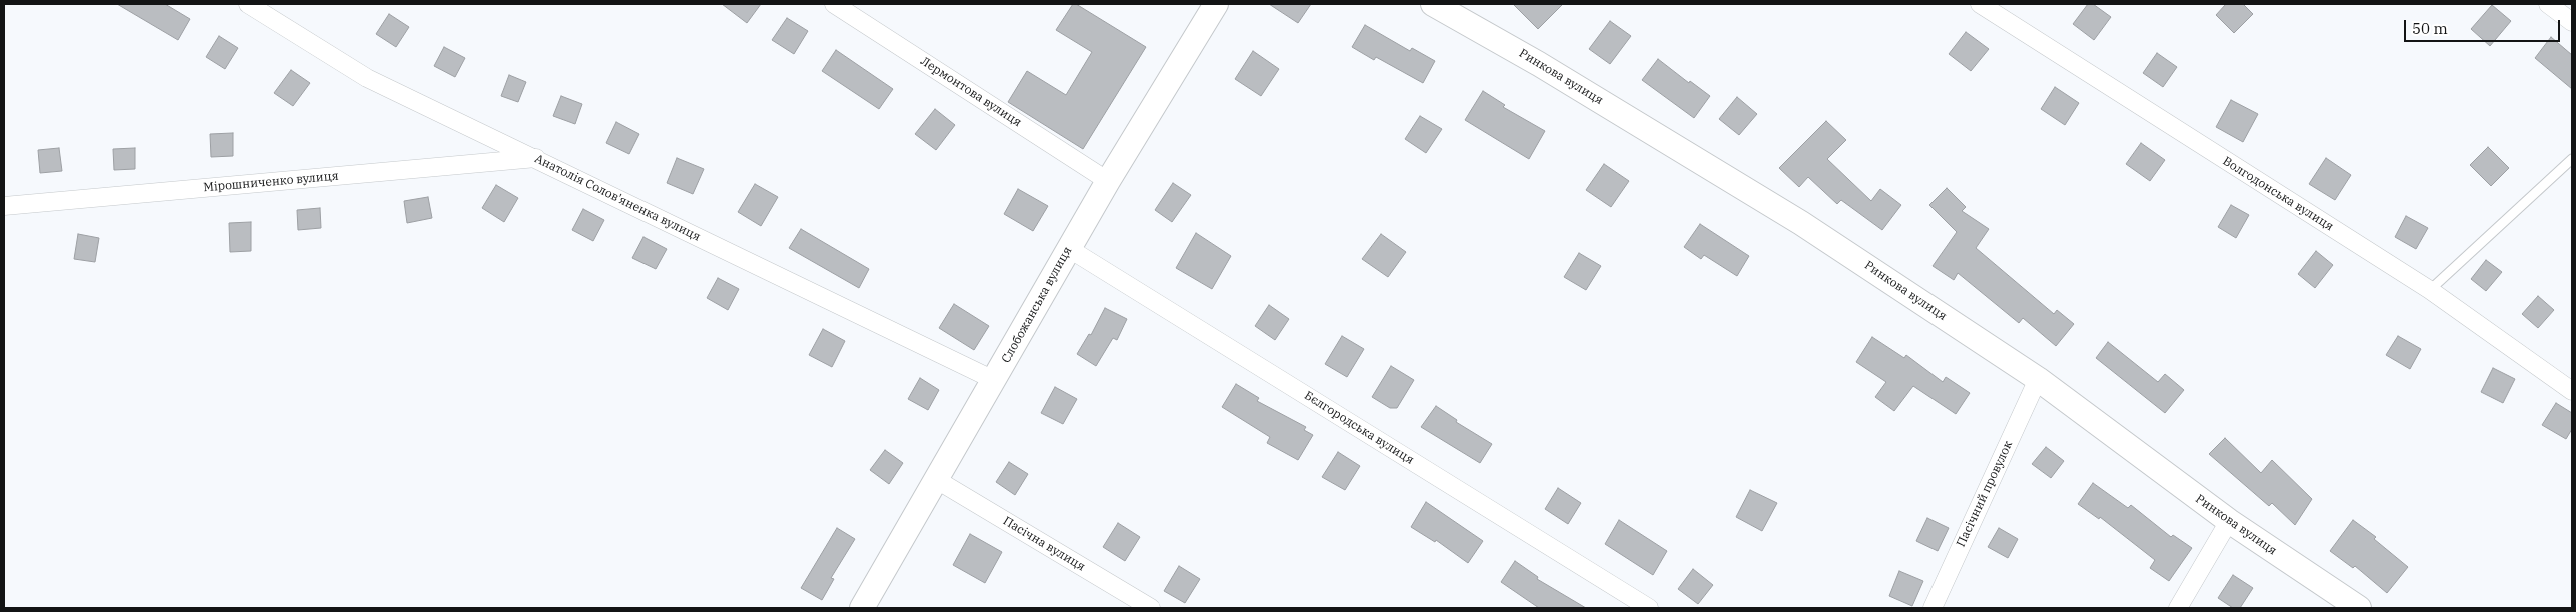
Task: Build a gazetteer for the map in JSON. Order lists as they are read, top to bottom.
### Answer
{
  "streets": {
    "main road": ["Ринкова вулиця", "Слобожанська вулиця"],
    "street": [
      "Лермонтова вулиця",
      "Мірошниченко вулиця",
      "Волгодонська вулиця",
      "Анатолія Солов'яненка вулиця",
      "Бєлгородська вулиця",
      "Пасічний провулок",
      "Пасічна вулиця"
    ]
  },
  "crossings": [
    ["Ринкова вулиця", "Пасічний провулок"],
    ["Лермонтова вулиця", "Слобожанська вулиця"],
    ["Мірошниченко вулиця", "Анатолія Солов'яненка вулиця"],
    ["Анатолія Солов'яненка вулиця", "Слобожанська вулиця"],
    ["Слобожанська вулиця", "Бєлгородська вулиця"],
    ["Слобожанська вулиця", "Пасічна вулиця"]
  ],
  "scale_bar": "50 m"
}
